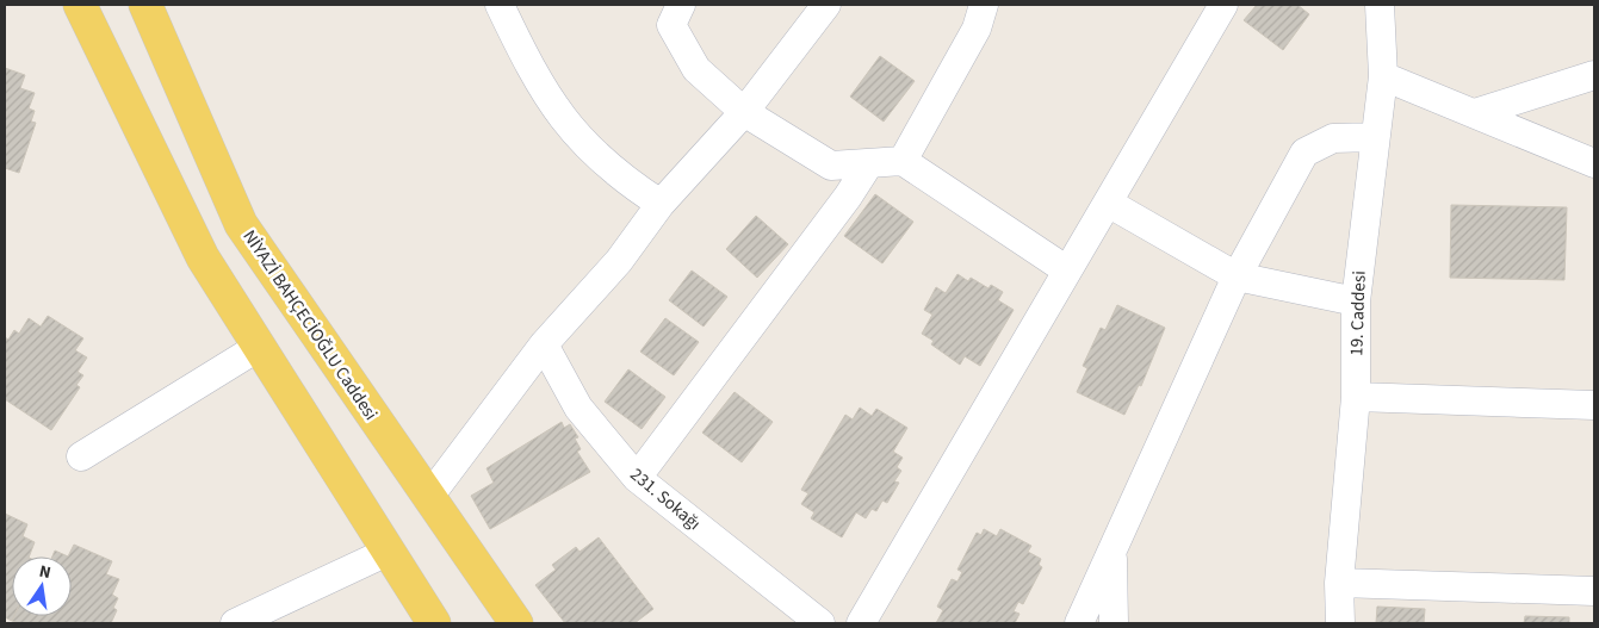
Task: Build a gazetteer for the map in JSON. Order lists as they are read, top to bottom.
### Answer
{
  "streets": {
    "main road": ["NİYAZİ BAHÇECİOĞLU Caddesi"],
    "street": ["19. Caddesi", "231. Sokağı"]
  },
  "north": "top"
}
